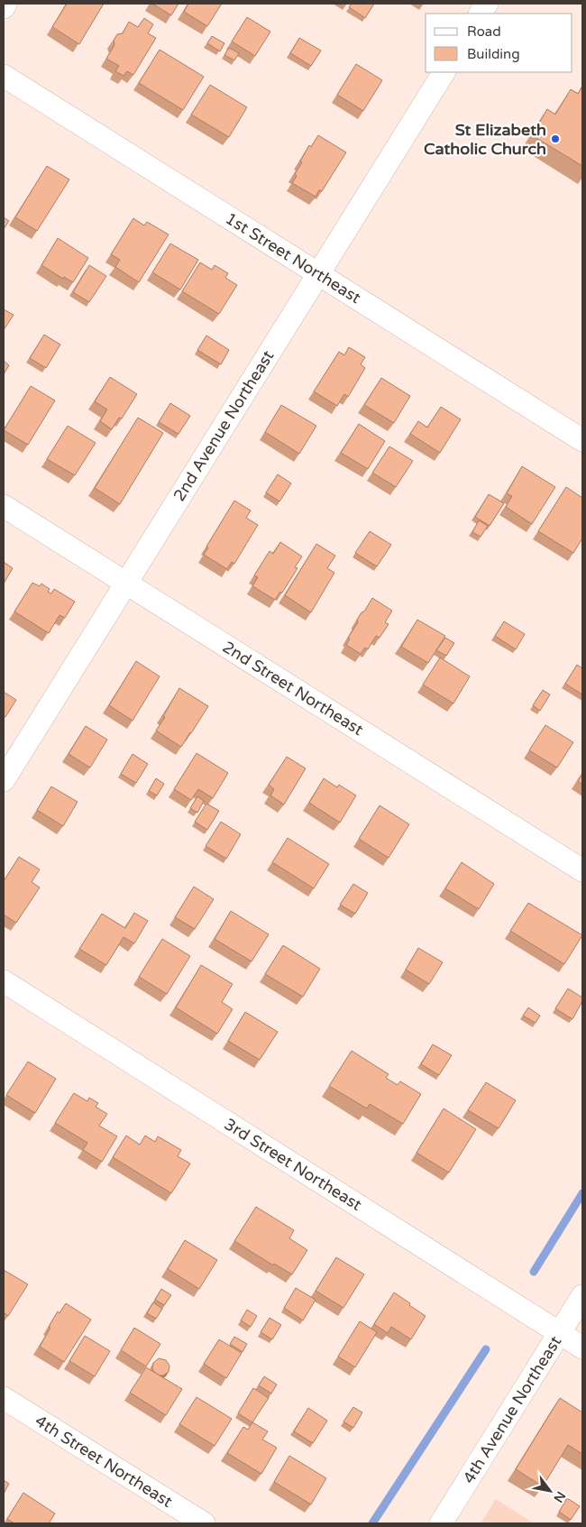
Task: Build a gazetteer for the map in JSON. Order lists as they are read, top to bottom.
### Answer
{
  "streets": {
    "street": [
      "1st Street Northeast",
      "2nd Avenue Northeast",
      "2nd Street Northeast",
      "3rd Street Northeast",
      "4th Avenue Northeast",
      "4th Street Northeast"
    ]
  },
  "crossings": [
    ["1st Street Northeast", "2nd Avenue Northeast"],
    ["2nd Avenue Northeast", "2nd Street Northeast"],
    ["3rd Street Northeast", "4th Avenue Northeast"]
  ],
  "places": ["St Elizabeth Catholic Church"],
  "legend": ["Road", "Building"],
  "north": "bottom right"
}
